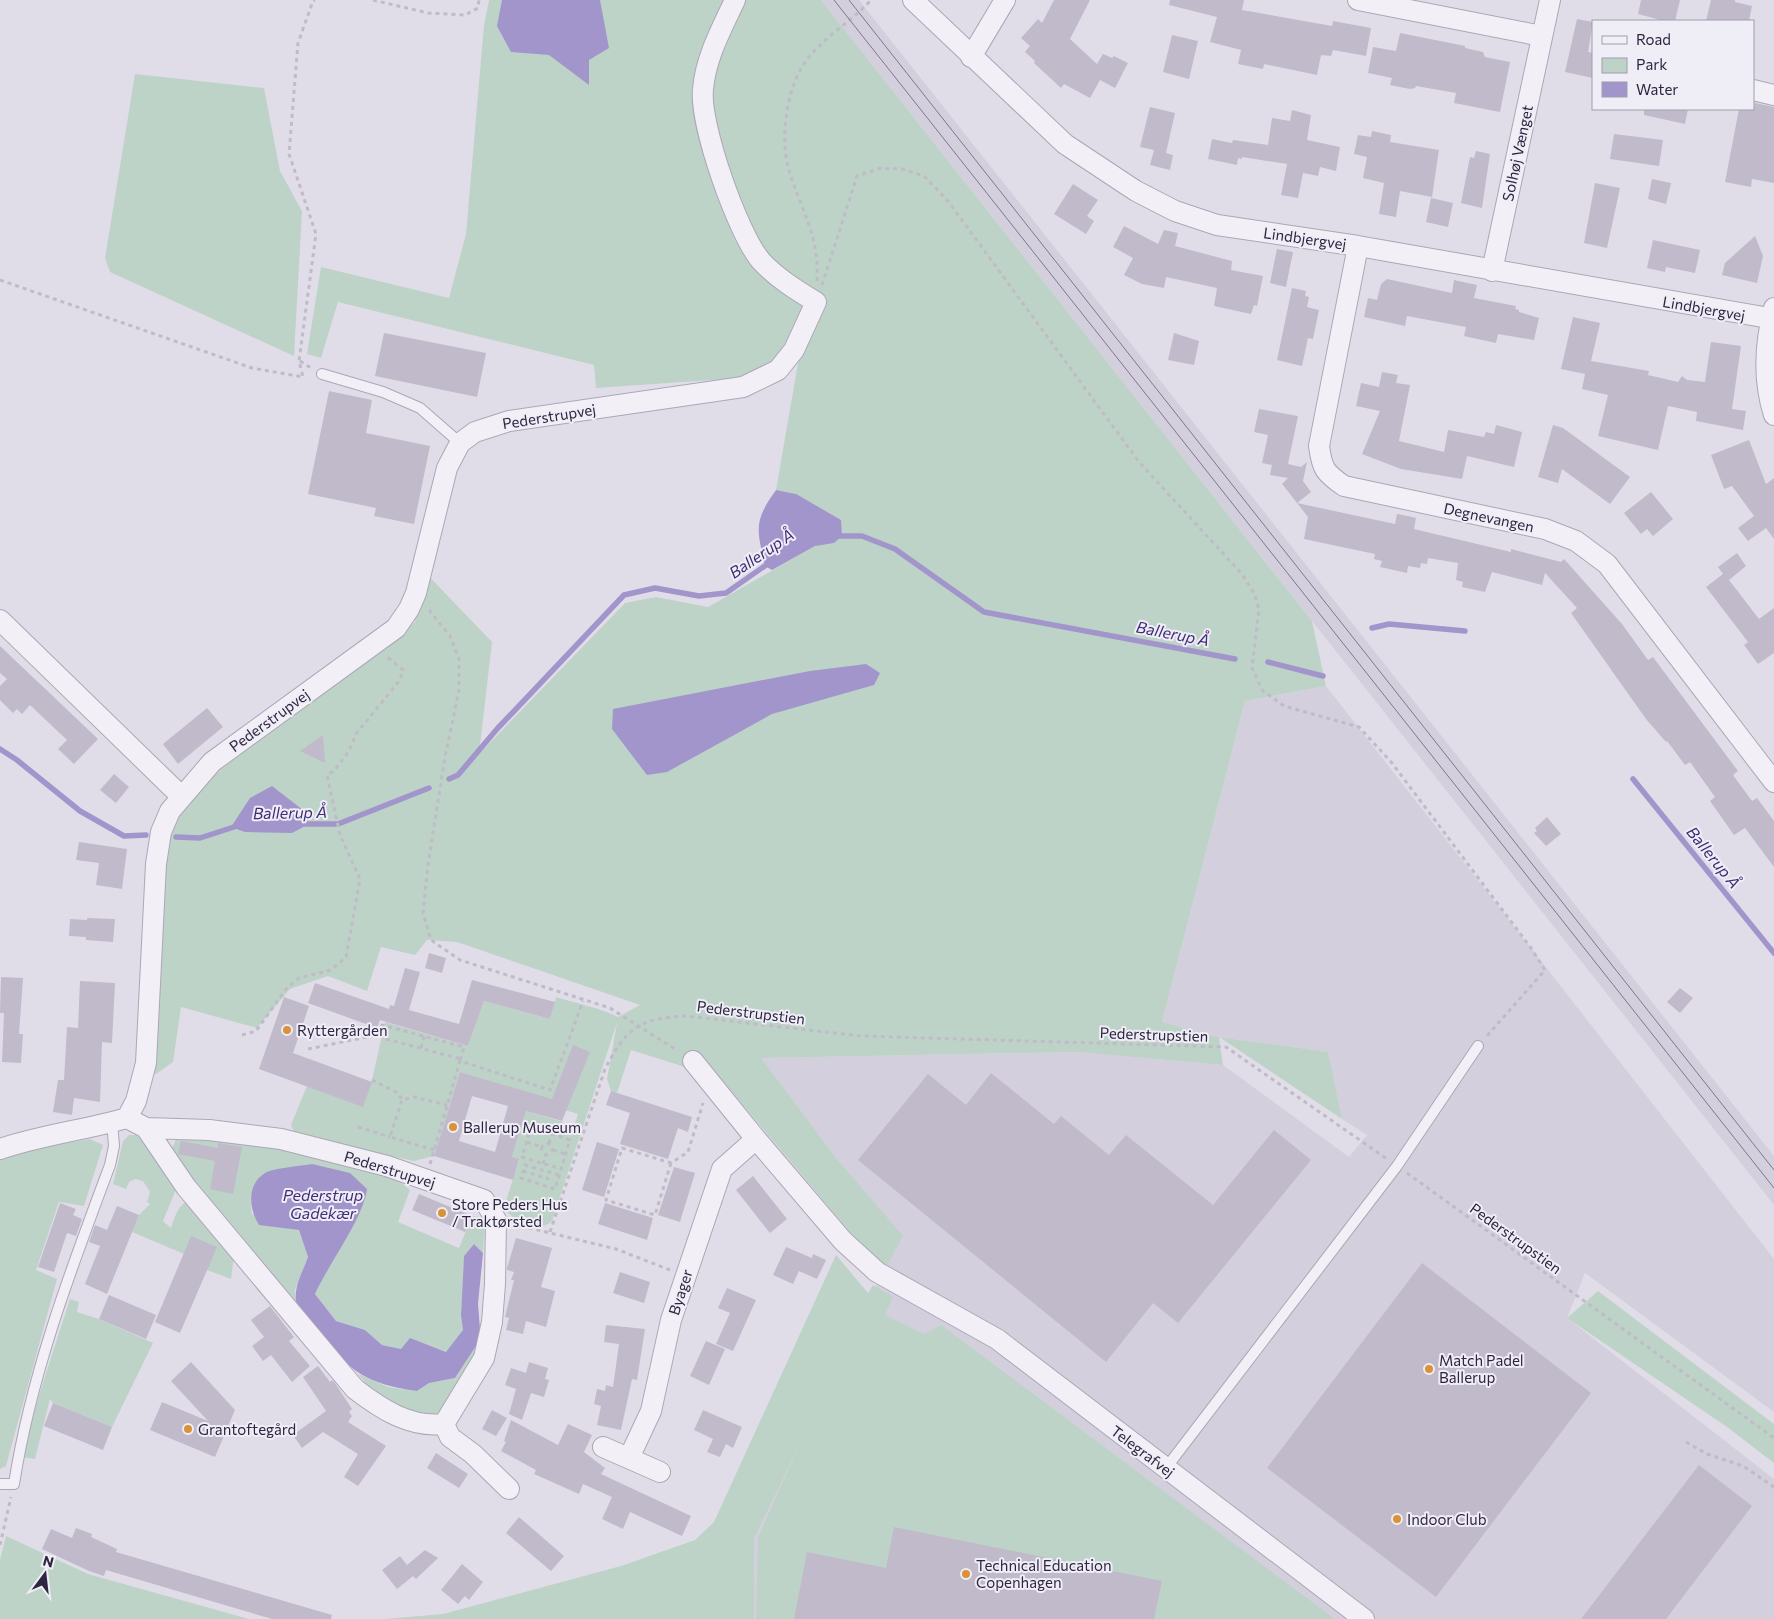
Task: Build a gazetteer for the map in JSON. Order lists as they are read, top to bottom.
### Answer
{
  "streets": {
    "street": [
      "Solhøj Vænget",
      "Lindbjergvej",
      "Pederstrupvej",
      "Degnevangen",
      "Byager",
      "Telegrafvej"
    ],
    "path": ["Pederstrupstien"]
  },
  "crossings": [
    ["Solhøj Vænget", "Lindbjergvej"],
    ["Lindbjergvej", "Degnevangen"],
    ["Byager", "Telegrafvej"]
  ],
  "water": ["Ballerup Å", "Pederstrup Gadekær"],
  "places": [
    "Ryttergården",
    "Ballerup Museum",
    "Store Peders Hus / Traktørsted",
    "Match Padel Ballerup",
    "Grantoftegård",
    "Indoor Club",
    "Technical Education Copenhagen"
  ],
  "legend": ["Road", "Park", "Water"],
  "north": "top"
}
